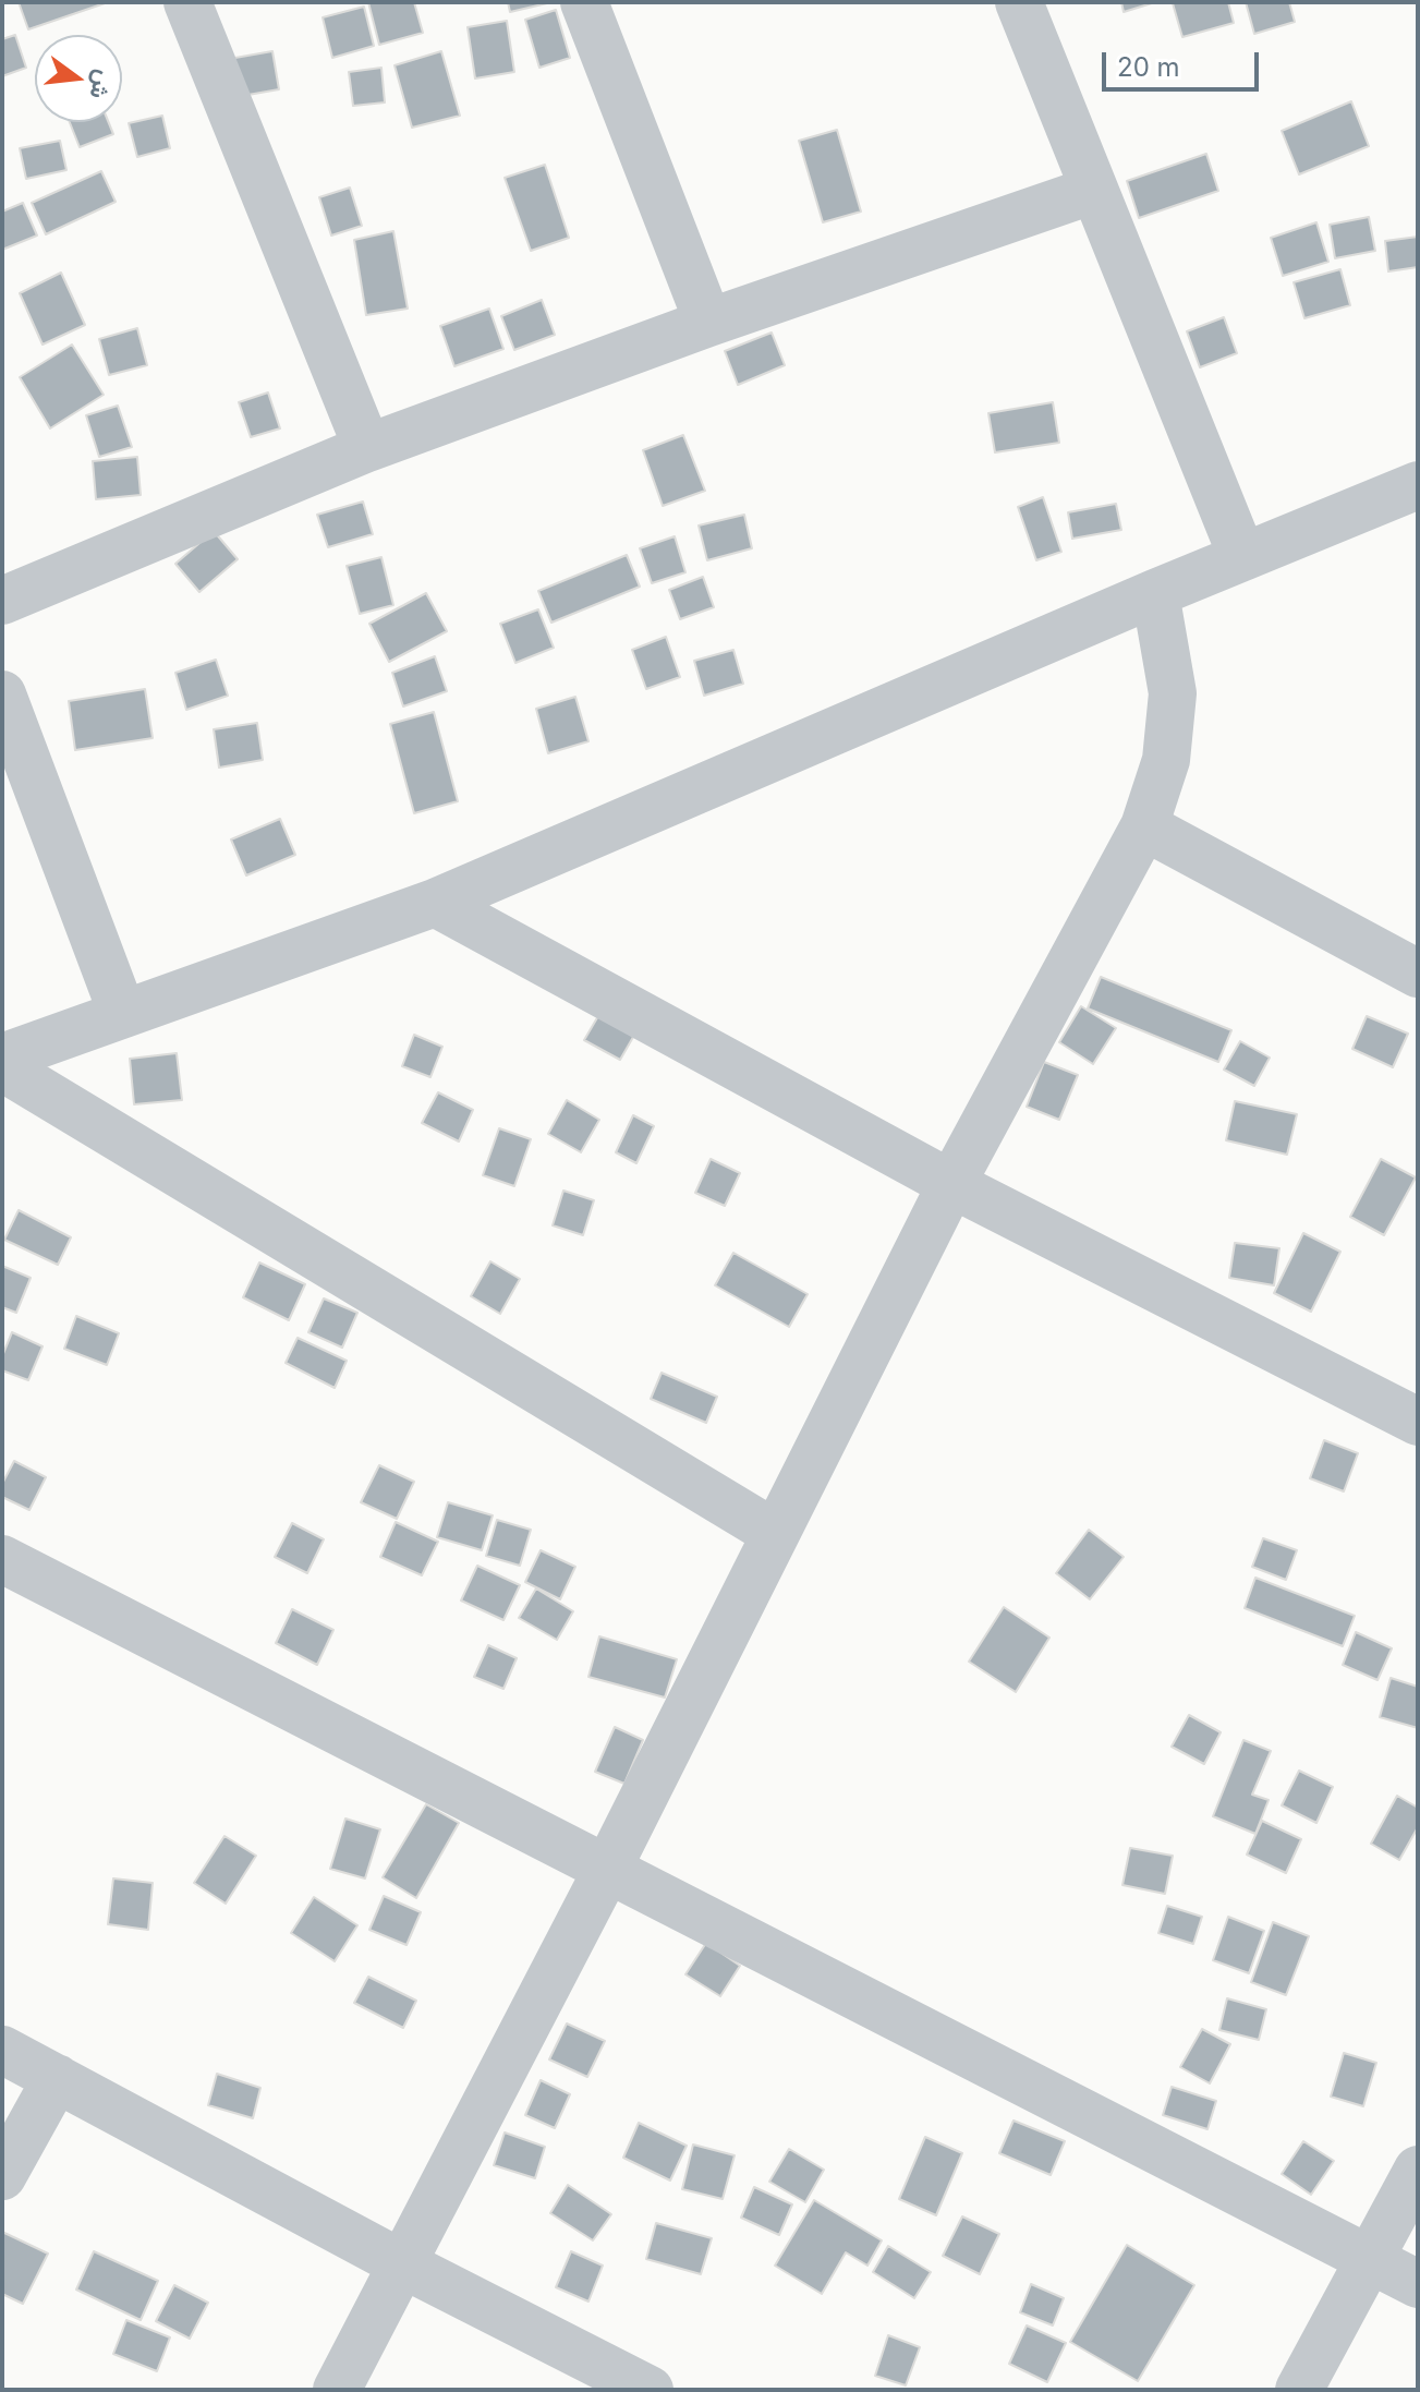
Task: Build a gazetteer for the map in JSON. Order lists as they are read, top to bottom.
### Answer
{
  "scale_bar": "20 m",
  "north": "right"
}
